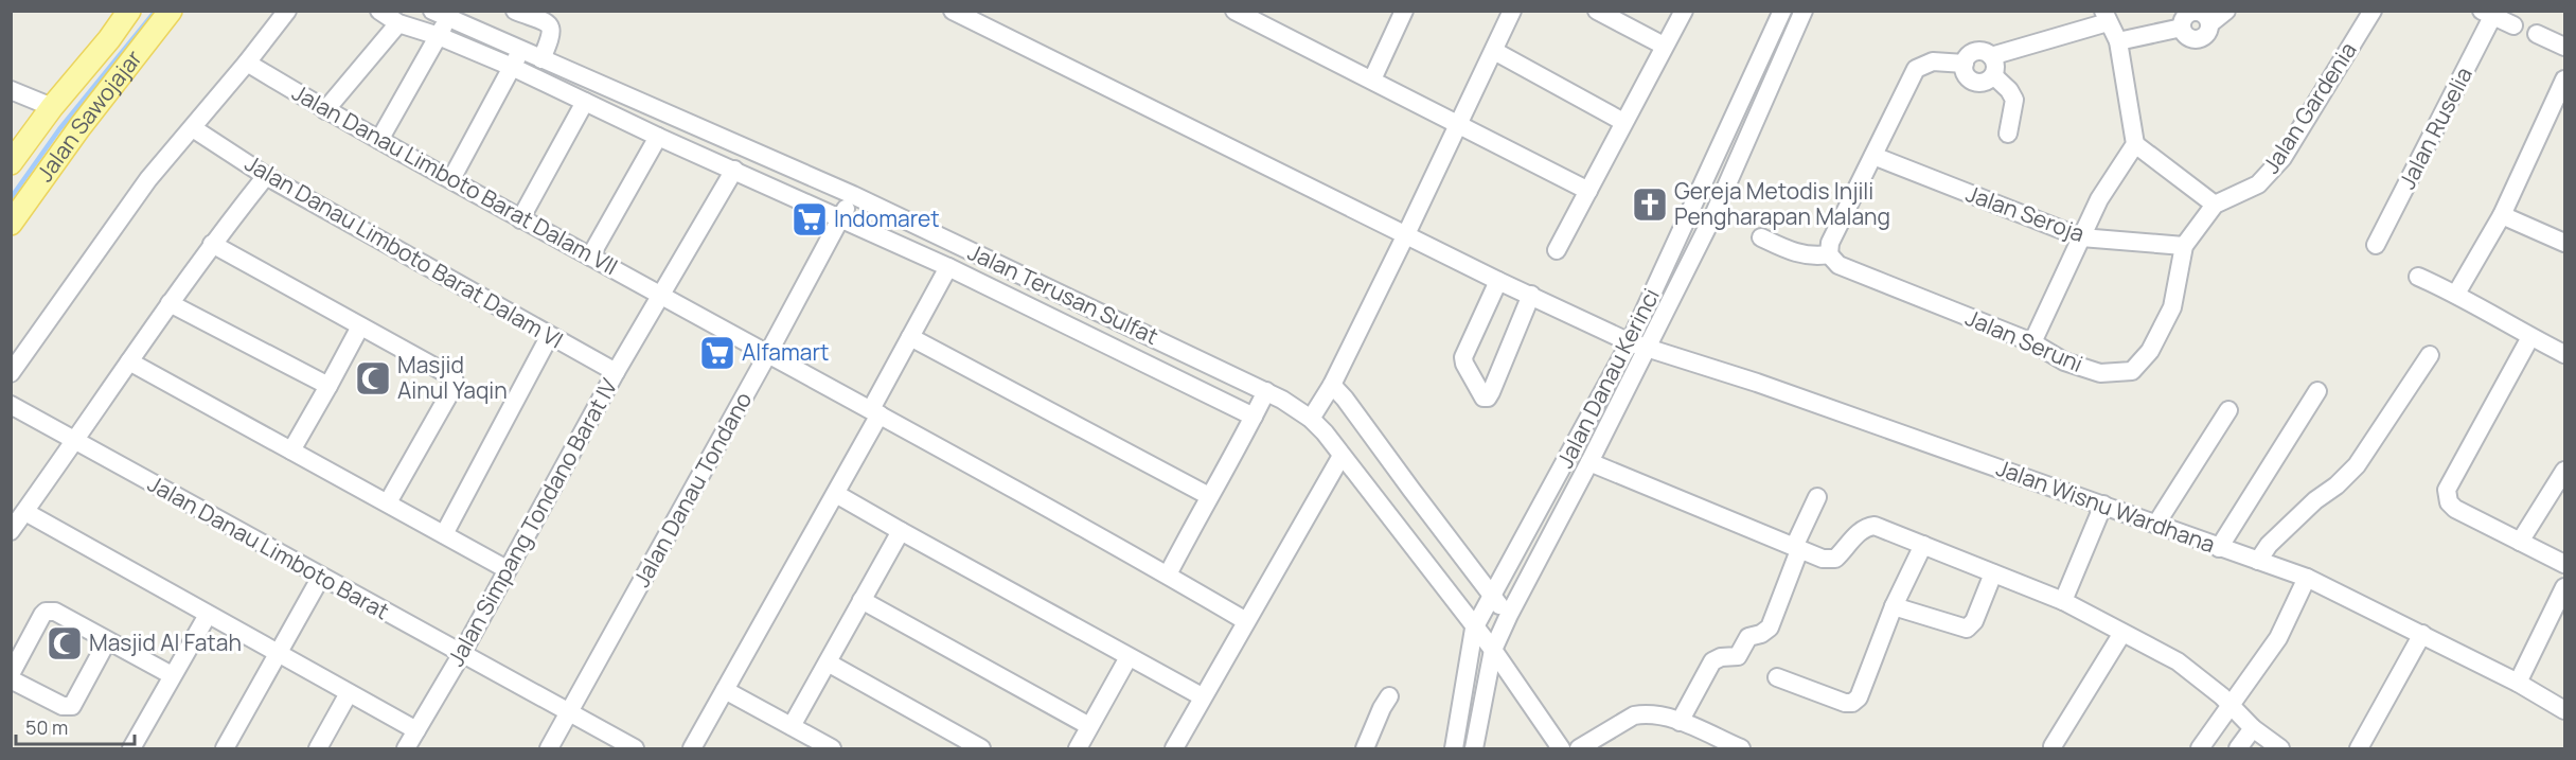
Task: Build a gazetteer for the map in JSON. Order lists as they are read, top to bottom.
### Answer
{
  "streets": {
    "main road": ["Jalan Sawojajar"],
    "street": [
      "Jalan Gardenia",
      "Jalan Ruselia",
      "Jalan Danau Limboto Barat Dalam VII",
      "Jalan Seroja",
      "Jalan Danau Limboto Barat Dalam VI",
      "Jalan Terusan Sulfat",
      "Jalan Seruni",
      "Jalan Danau Kerinci",
      "Jalan Danau Tondano",
      "Jalan Wisnu Wardhana",
      "Jalan Simpang Tondano Barat IV",
      "Jalan Danau Limboto Barat"
    ]
  },
  "crossings": [
    ["Jalan Gardenia", "Jalan Seroja"],
    ["Jalan Gardenia", "Jalan Seruni"],
    ["Jalan Danau Limboto Barat Dalam VII", "Jalan Danau Tondano"],
    ["Jalan Danau Limboto Barat Dalam VII", "Jalan Simpang Tondano Barat IV"],
    ["Jalan Seroja", "Jalan Seruni"],
    ["Jalan Danau Limboto Barat Dalam VI", "Jalan Simpang Tondano Barat IV"],
    ["Jalan Terusan Sulfat", "Jalan Danau Kerinci"],
    ["Jalan Terusan Sulfat", "Jalan Danau Tondano"],
    ["Jalan Terusan Sulfat", "Jalan Simpang Tondano Barat IV"],
    ["Jalan Danau Kerinci", "Jalan Wisnu Wardhana"],
    ["Jalan Danau Tondano", "Jalan Danau Limboto Barat"],
    ["Jalan Simpang Tondano Barat IV", "Jalan Danau Limboto Barat"]
  ],
  "places": {
    "church": ["Gereja Metodis Injili Pengharapan Malang"],
    "supermarket": ["Indomaret", "Alfamart"],
    "mosque": ["Masjid Ainul Yaqin", "Masjid Al Fatah"]
  },
  "scale_bar": "50 m"
}
